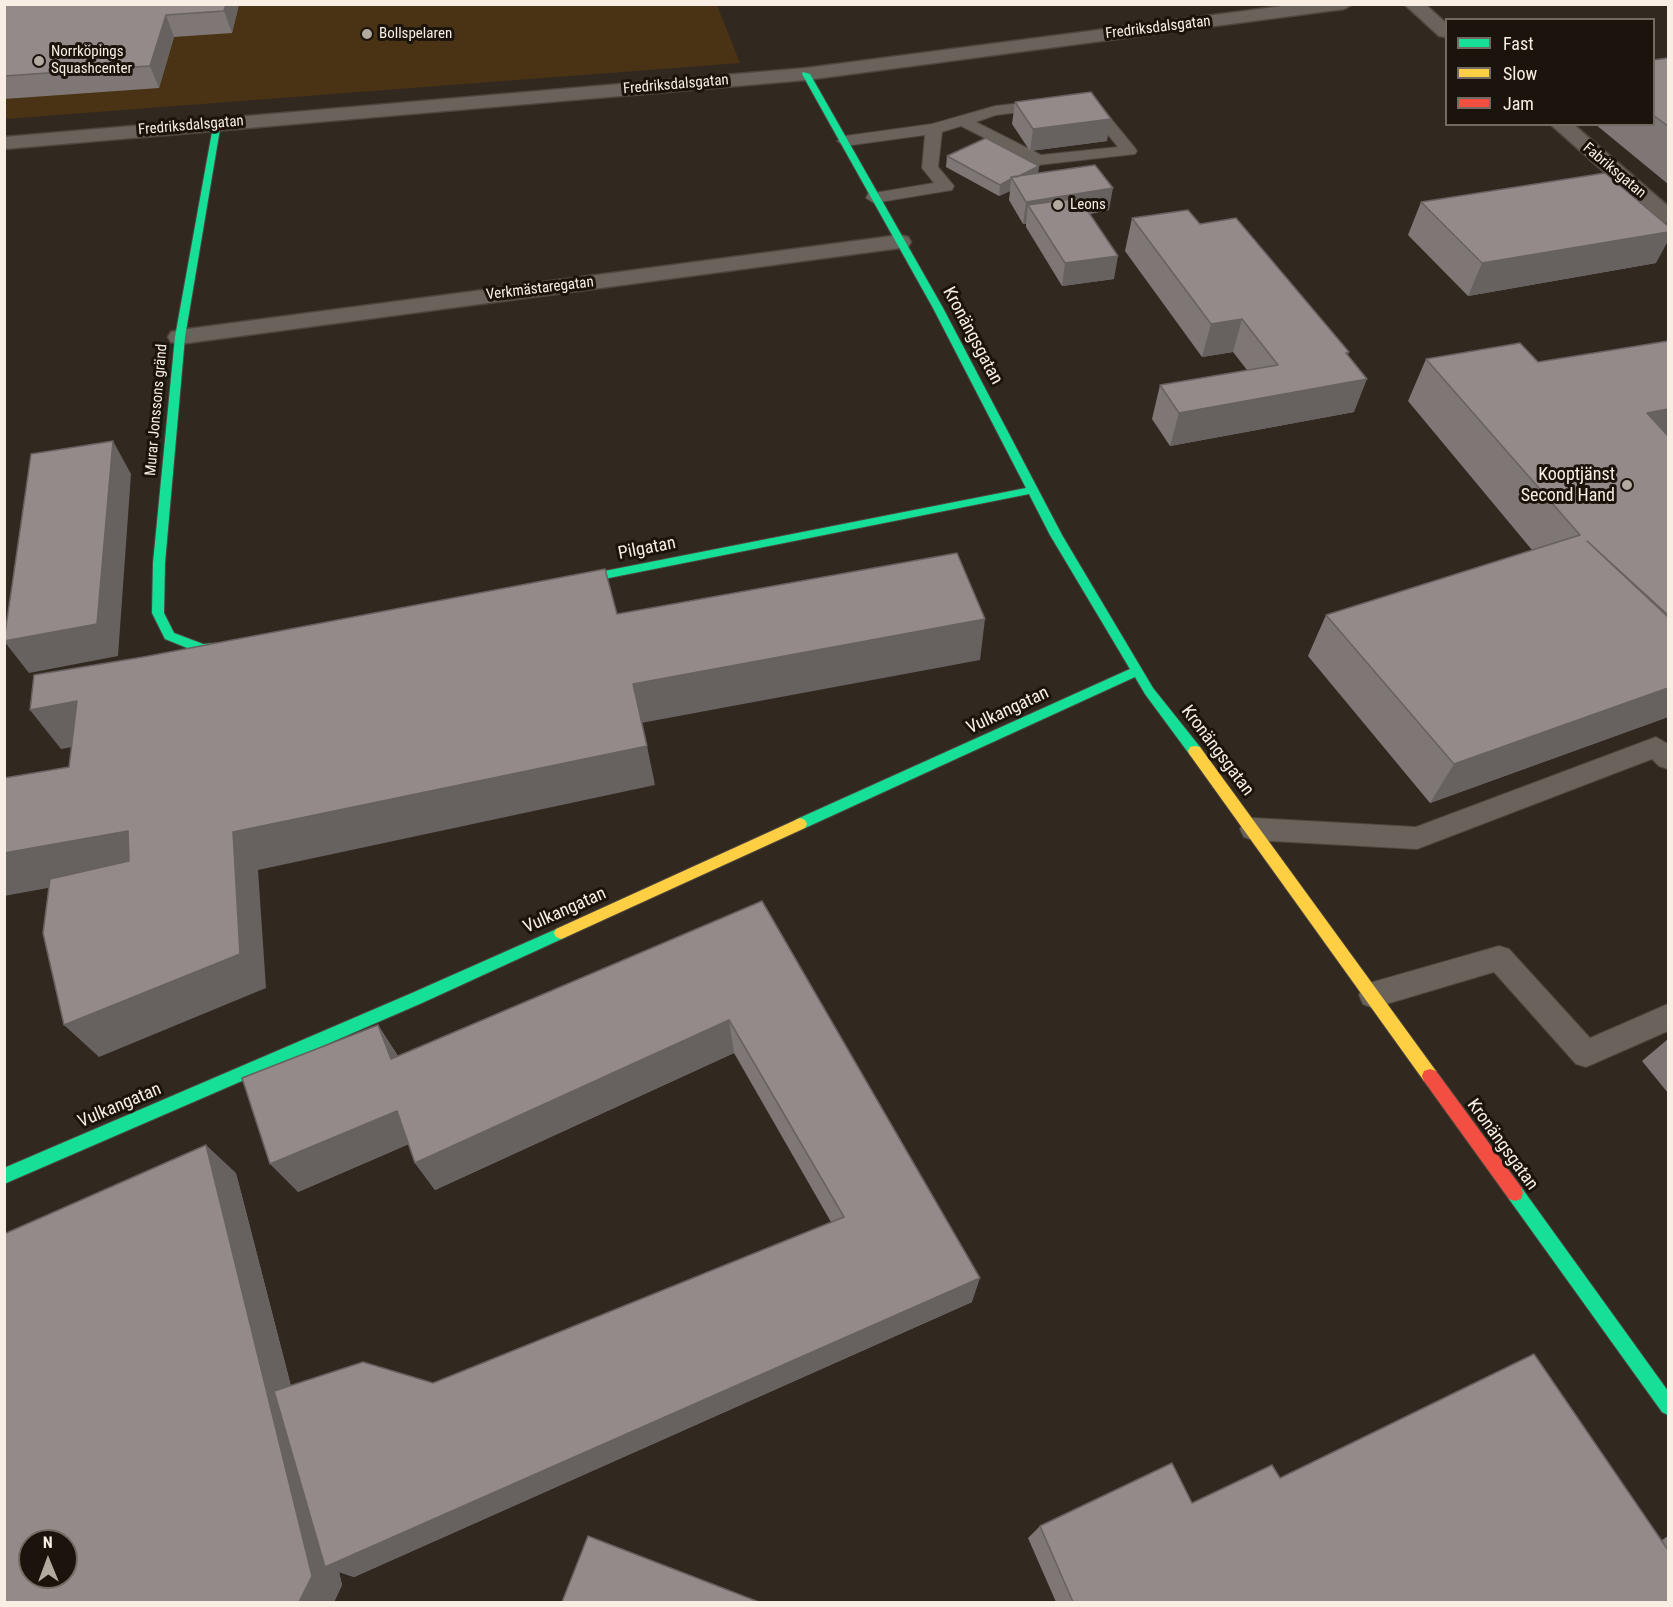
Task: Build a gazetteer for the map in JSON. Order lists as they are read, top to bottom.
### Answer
{
  "streets": {
    "street": [
      "Fredriksdalsgatan",
      "Fabriksgatan",
      "Verkmästaregatan",
      "Kronängsgatan",
      "Murar Jonssons gränd",
      "Pilgatan",
      "Vulkangatan"
    ]
  },
  "crossings": [
    ["Fredriksdalsgatan", "Kronängsgatan"],
    ["Fredriksdalsgatan", "Murar Jonssons gränd"],
    ["Verkmästaregatan", "Kronängsgatan"],
    ["Verkmästaregatan", "Murar Jonssons gränd"],
    ["Kronängsgatan", "Pilgatan"],
    ["Kronängsgatan", "Vulkangatan"]
  ],
  "places": [
    "Bollspelaren",
    "Norrköpings Squashcenter",
    "Leons",
    "Kooptjänst Second Hand"
  ],
  "legend": ["Fast", "Slow", "Jam"],
  "north": "top"
}
